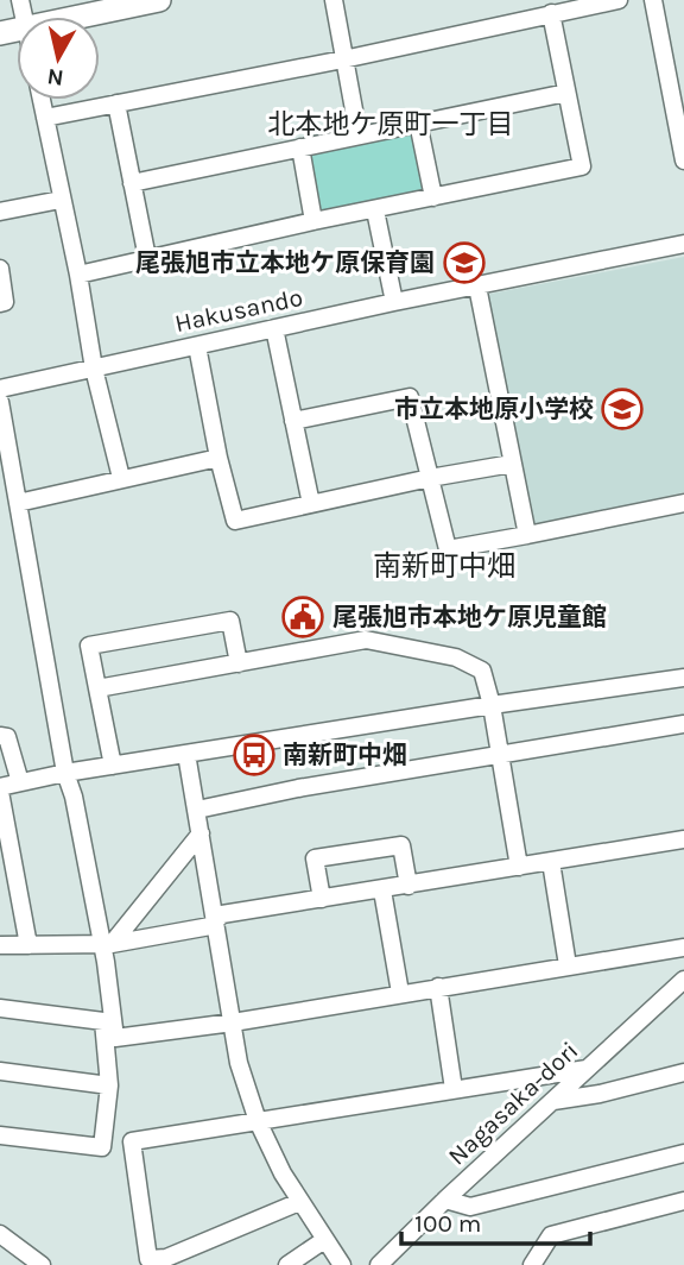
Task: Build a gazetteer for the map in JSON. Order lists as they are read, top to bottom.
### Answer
{
  "streets": {
    "street": ["Hakusando", "Nagasaka-dori"]
  },
  "districts": ["北本地ケ原町一丁目", "南新町中畑"],
  "places": {
    "school or university": ["尾張旭市立本地ケ原保育園", "市立本地原小学校"],
    "public building": ["尾張旭市本地ケ原児童館"],
    "bus stop": ["南新町中畑"]
  },
  "scale_bar": "100 m",
  "north": "bottom"
}
